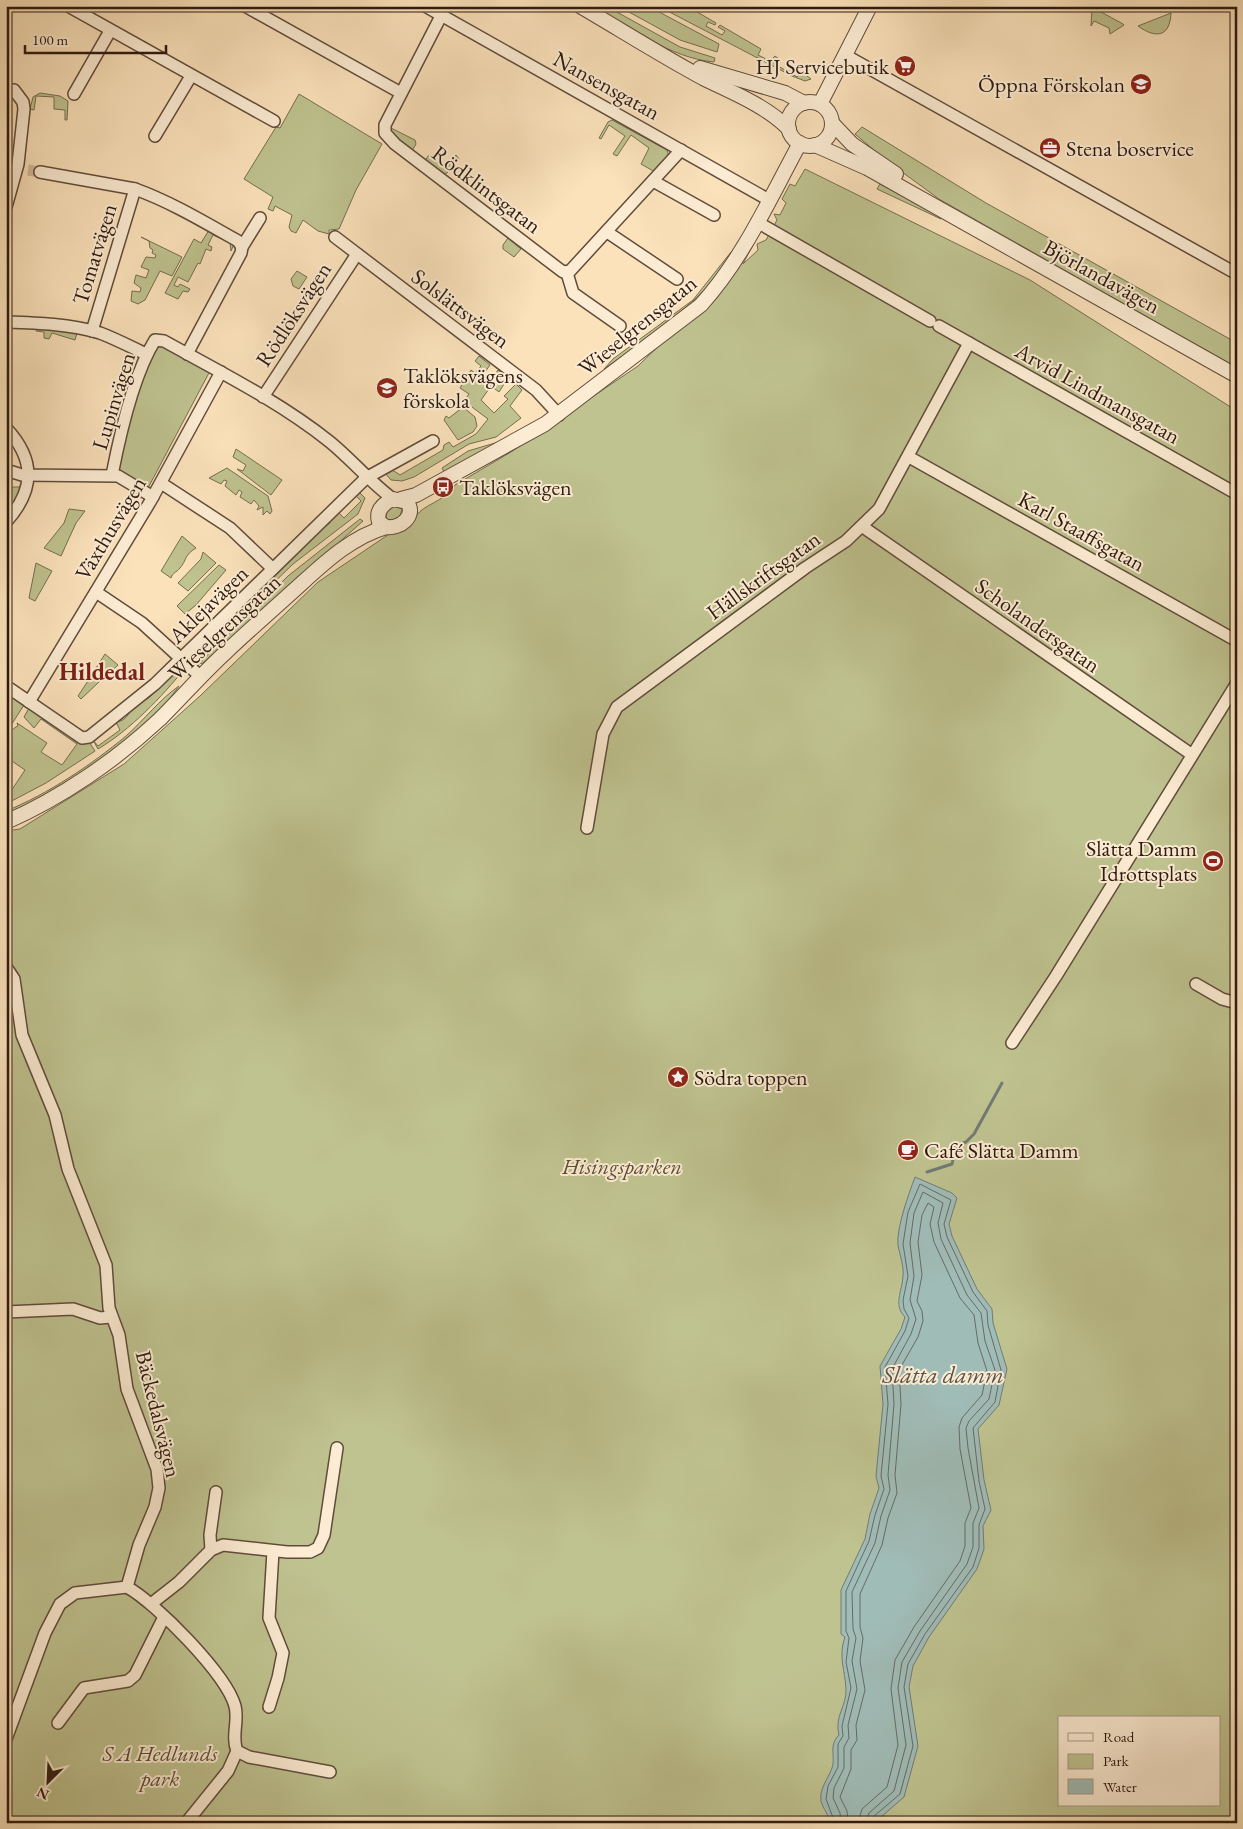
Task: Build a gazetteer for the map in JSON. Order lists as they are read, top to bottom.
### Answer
{
  "streets": {
    "street": [
      "Nansensgatan",
      "Rödklintsgatan",
      "Tomatvägen",
      "Björlandavägen",
      "Solslättsvägen",
      "Rödlöksvägen",
      "Wieselgrensgatan",
      "Arvid Lindmansgatan",
      "Lupinvägen",
      "Växthusvägen",
      "Karl Staaffsgatan",
      "Hällskriftsgatan",
      "Aklejavägen",
      "Scholandersgatan",
      "Bäckedalsvägen"
    ]
  },
  "crossings": [
    ["Nansensgatan", "Wieselgrensgatan"],
    ["Björlandavägen", "Wieselgrensgatan"],
    ["Solslättsvägen", "Rödlöksvägen"],
    ["Solslättsvägen", "Wieselgrensgatan"],
    ["Wieselgrensgatan", "Arvid Lindmansgatan"],
    ["Arvid Lindmansgatan", "Hällskriftsgatan"],
    ["Växthusvägen", "Aklejavägen"],
    ["Karl Staaffsgatan", "Hällskriftsgatan"],
    ["Hällskriftsgatan", "Scholandersgatan"]
  ],
  "districts": ["Hildedal"],
  "water": ["Slätta damm"],
  "parks": ["Hisingsparken", "S A Hedlunds park"],
  "places": {
    "supermarket": ["HJ Servicebutik"],
    "school or university": ["Öppna Förskolan", "Taklöksvägens förskola"],
    "office": ["Stena boservice"],
    "bus stop": ["Taklöksvägen"],
    "sports": ["Slätta Damm Idrottsplats"],
    "place": ["Södra toppen"],
    "cafe": ["Café Slätta Damm"]
  },
  "legend": ["Road", "Park", "Water"],
  "scale_bar": "100 m",
  "north": "bottom left"
}
